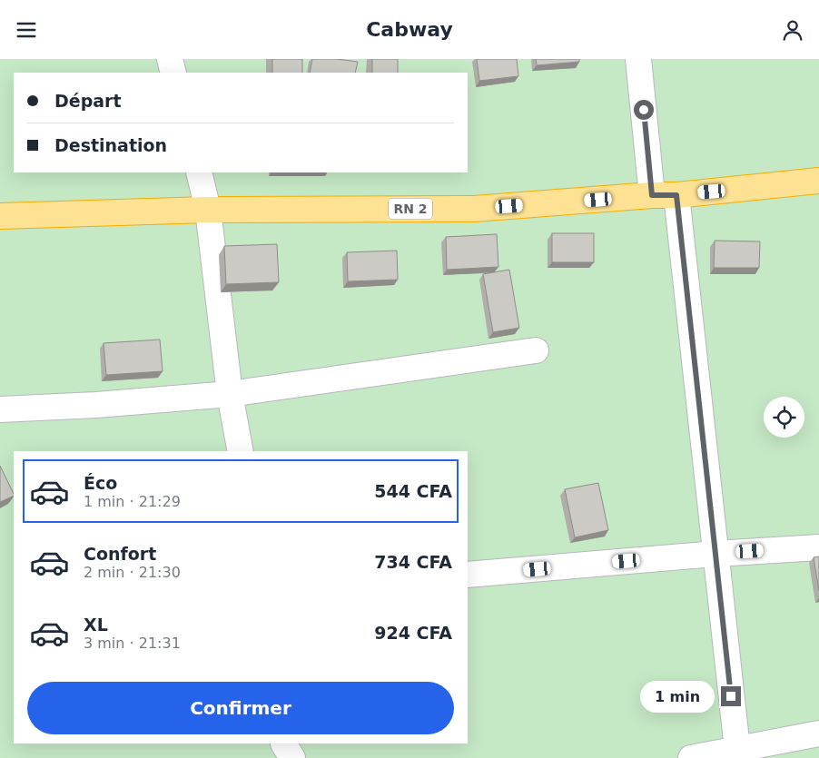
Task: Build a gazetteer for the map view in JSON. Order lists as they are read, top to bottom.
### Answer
{
  "streets": {
    "highway": ["RN 2"]
  },
  "page": {
    "header": "Cabway",
    "banner": ["Départ", "Destination"],
    "list": [
      {
        "name": "Éco",
        "note": "1 min · 21:29",
        "value": "544 CFA"
      },
      {
        "name": "Confort",
        "note": "2 min · 21:30",
        "value": "734 CFA"
      },
      {
        "name": "XL",
        "note": "3 min · 21:31",
        "value": "924 CFA"
      }
    ],
    "buttons": "Confirmer",
    "bubble": "1 min"
  }
}
